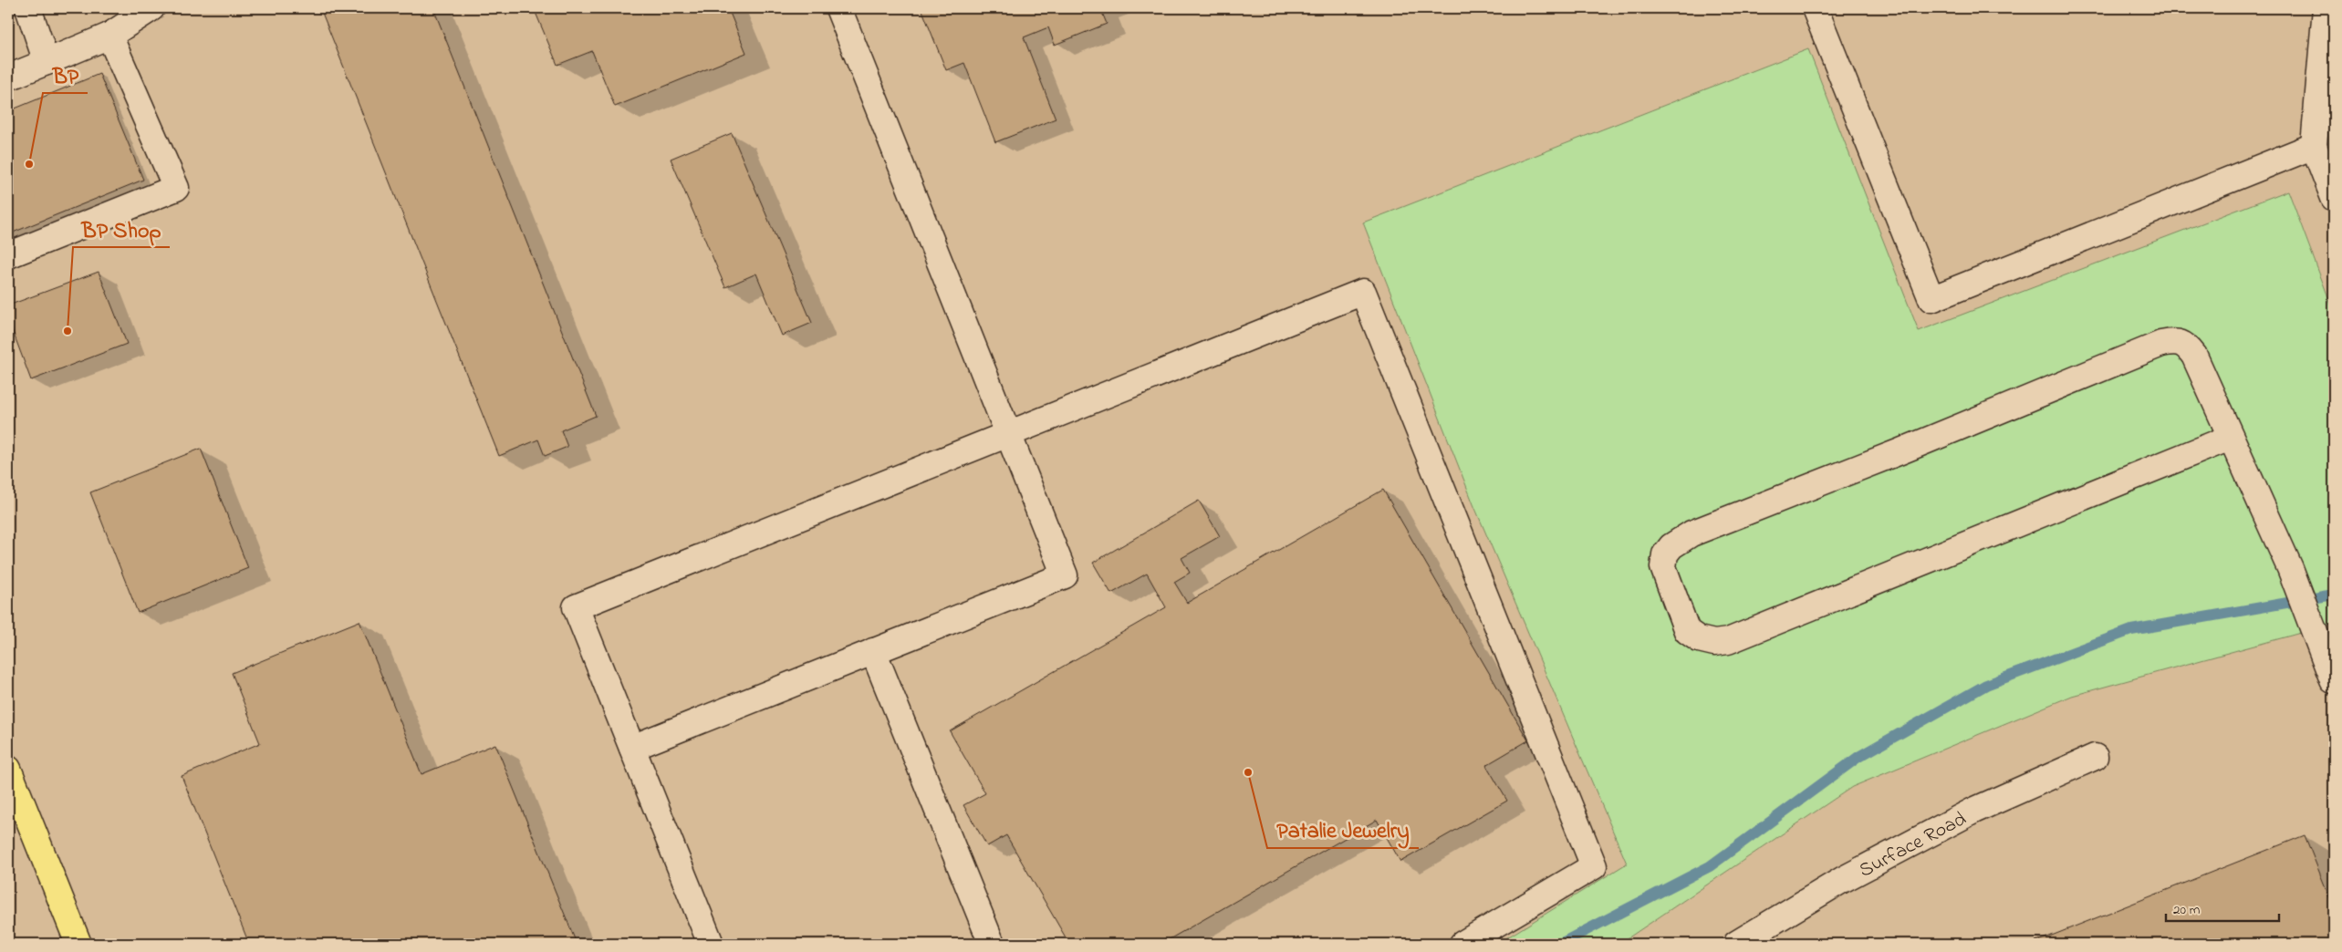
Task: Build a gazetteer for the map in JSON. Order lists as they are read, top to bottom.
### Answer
{
  "streets": {
    "street": ["Surface Road"]
  },
  "places": ["BP", "BP Shop", "Patalie Jewelry"],
  "scale_bar": "20 m"
}
